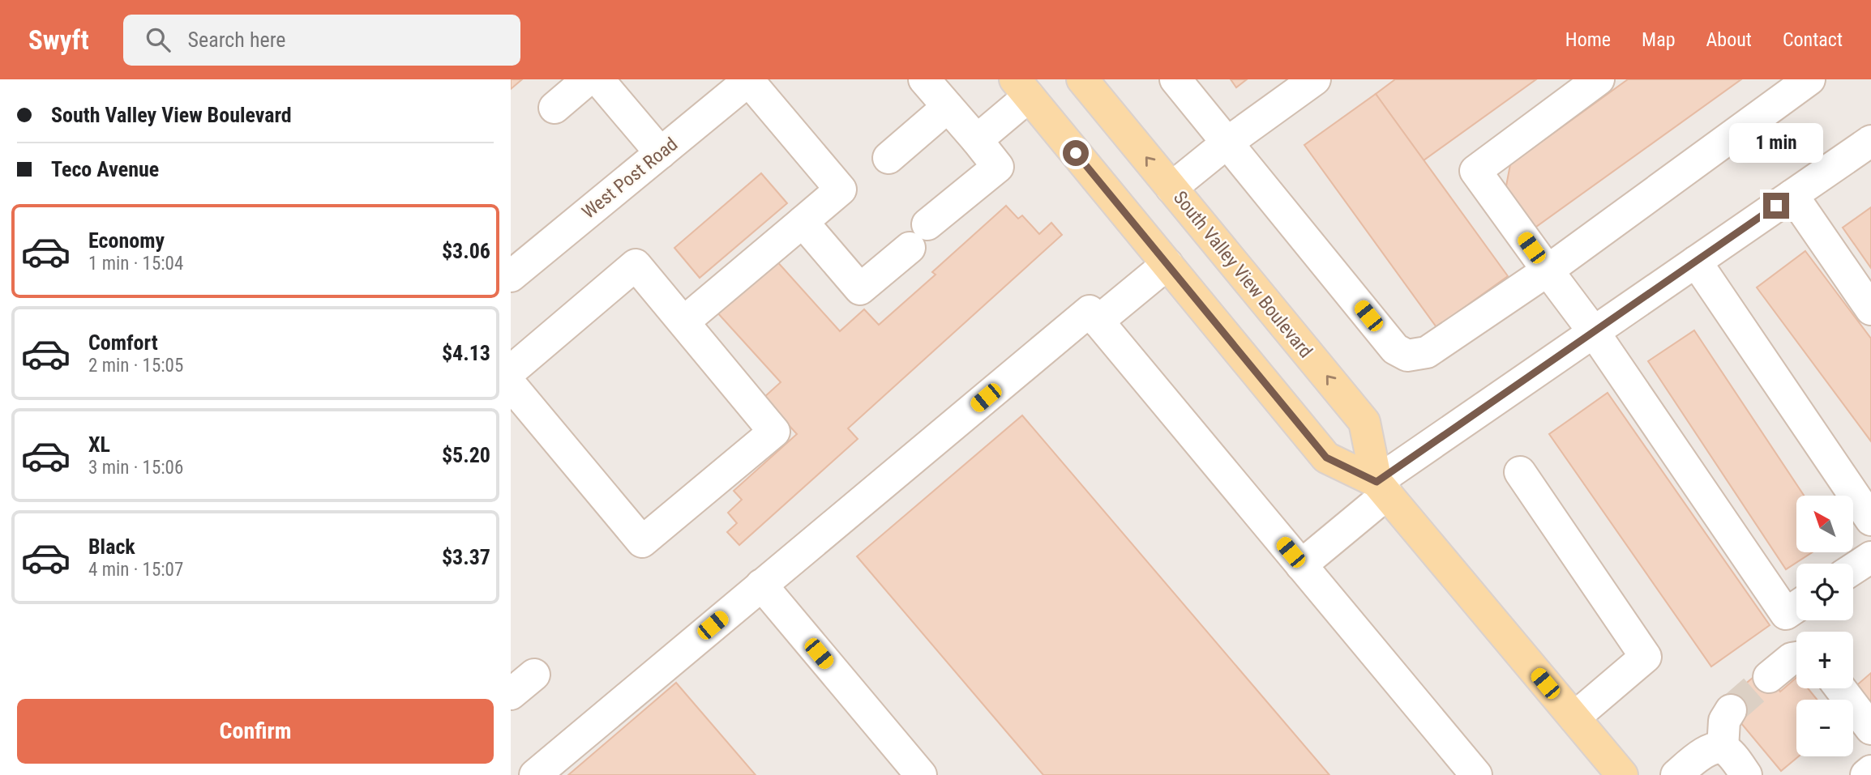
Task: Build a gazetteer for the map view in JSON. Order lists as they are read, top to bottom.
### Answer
{
  "streets": {
    "main road": ["South Valley View Boulevard"],
    "street": ["West Post Road"]
  },
  "north": "top left",
  "page": {
    "header": "Swyft",
    "search": "Search here",
    "nav": [
      "Home",
      "Map",
      "About",
      "Contact"
    ],
    "banner": ["South Valley View Boulevard", "Teco Avenue"],
    "bubble": "1 min",
    "list": [
      {
        "name": "Economy",
        "note": "1 min · 15:04",
        "value": "$3.06"
      },
      {
        "name": "Comfort",
        "note": "2 min · 15:05",
        "value": "$4.13"
      },
      {
        "name": "XL",
        "note": "3 min · 15:06",
        "value": "$5.20"
      },
      {
        "name": "Black",
        "note": "4 min · 15:07",
        "value": "$3.37"
      }
    ],
    "map_buttons": ["+", "−"],
    "buttons": "Confirm"
  }
}
